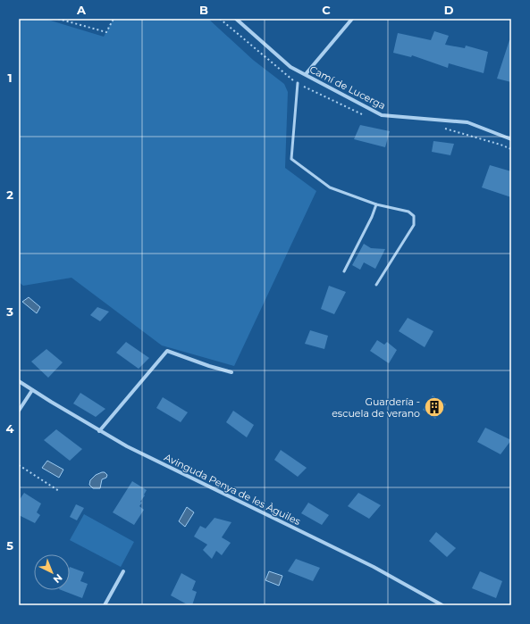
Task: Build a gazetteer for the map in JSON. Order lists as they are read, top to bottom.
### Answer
{
  "streets": {
    "street": ["Camí de Lucerga", "Avinguda Penya de les Àguiles"]
  },
  "places": {
    "building": ["Guardería - escuela de verano"]
  },
  "north": "bottom right",
  "grid": {
    "columns": [
      "A",
      "B",
      "C",
      "D"
    ],
    "rows": [
      "1",
      "2",
      "3",
      "4",
      "5"
    ]
  }
}
